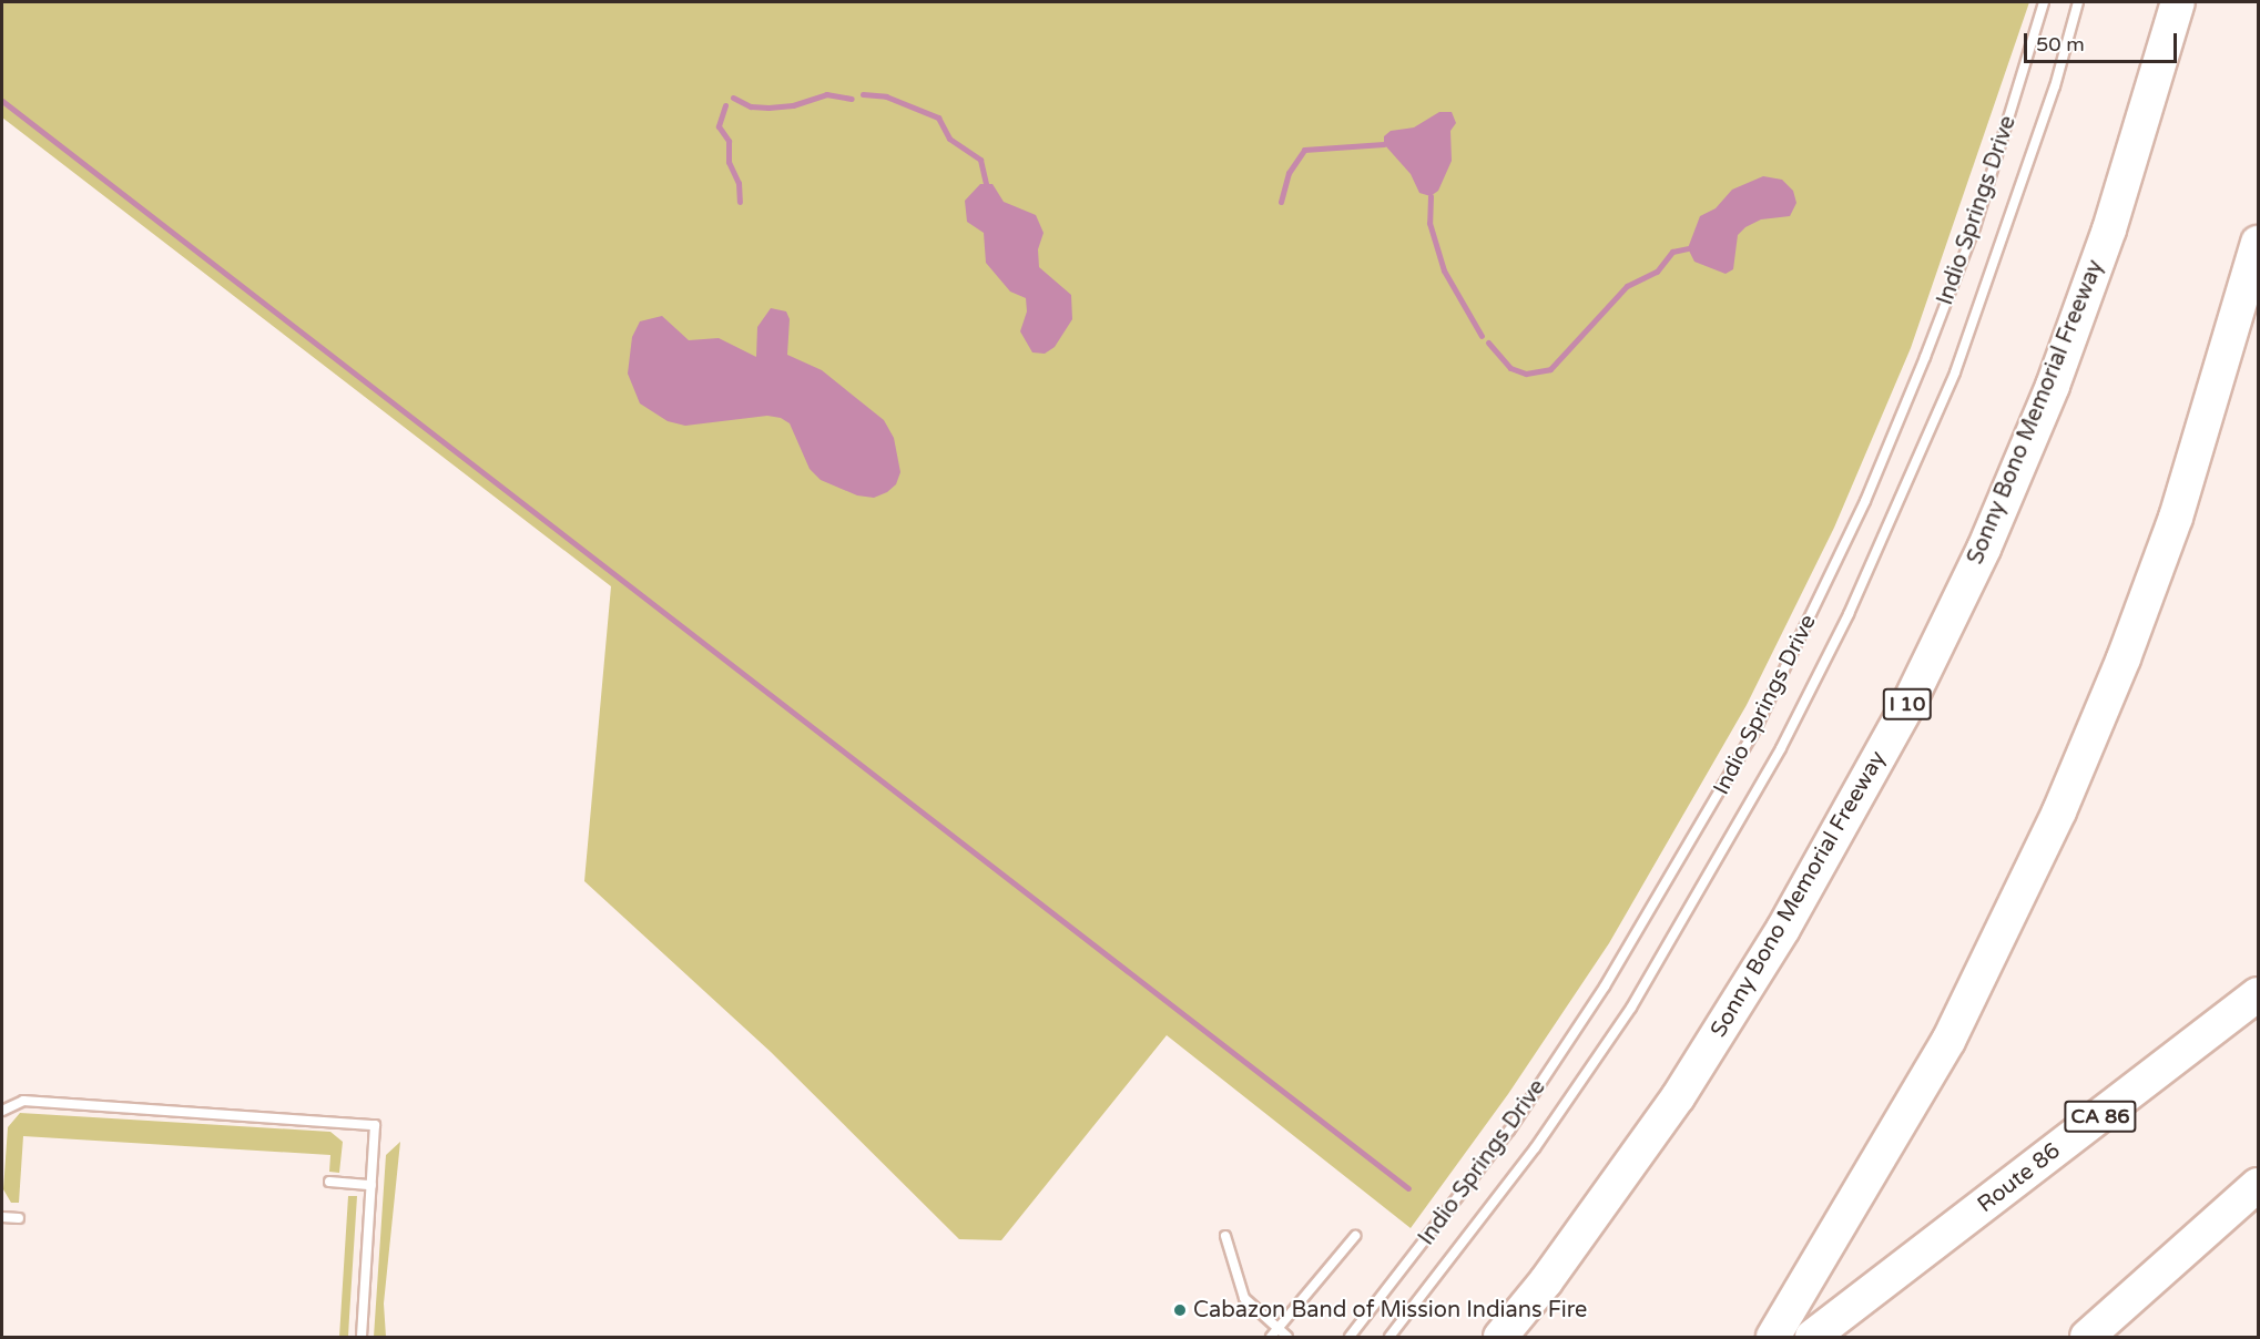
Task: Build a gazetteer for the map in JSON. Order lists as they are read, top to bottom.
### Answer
{
  "streets": {
    "highway": [
      "Sonny Bono Memorial Freeway",
      "I 10",
      "CA 86",
      "Route 86"
    ],
    "lane": ["Indio Springs Drive"]
  },
  "places": ["Cabazon Band of Mission Indians Fire"],
  "scale_bar": "50 m"
}
